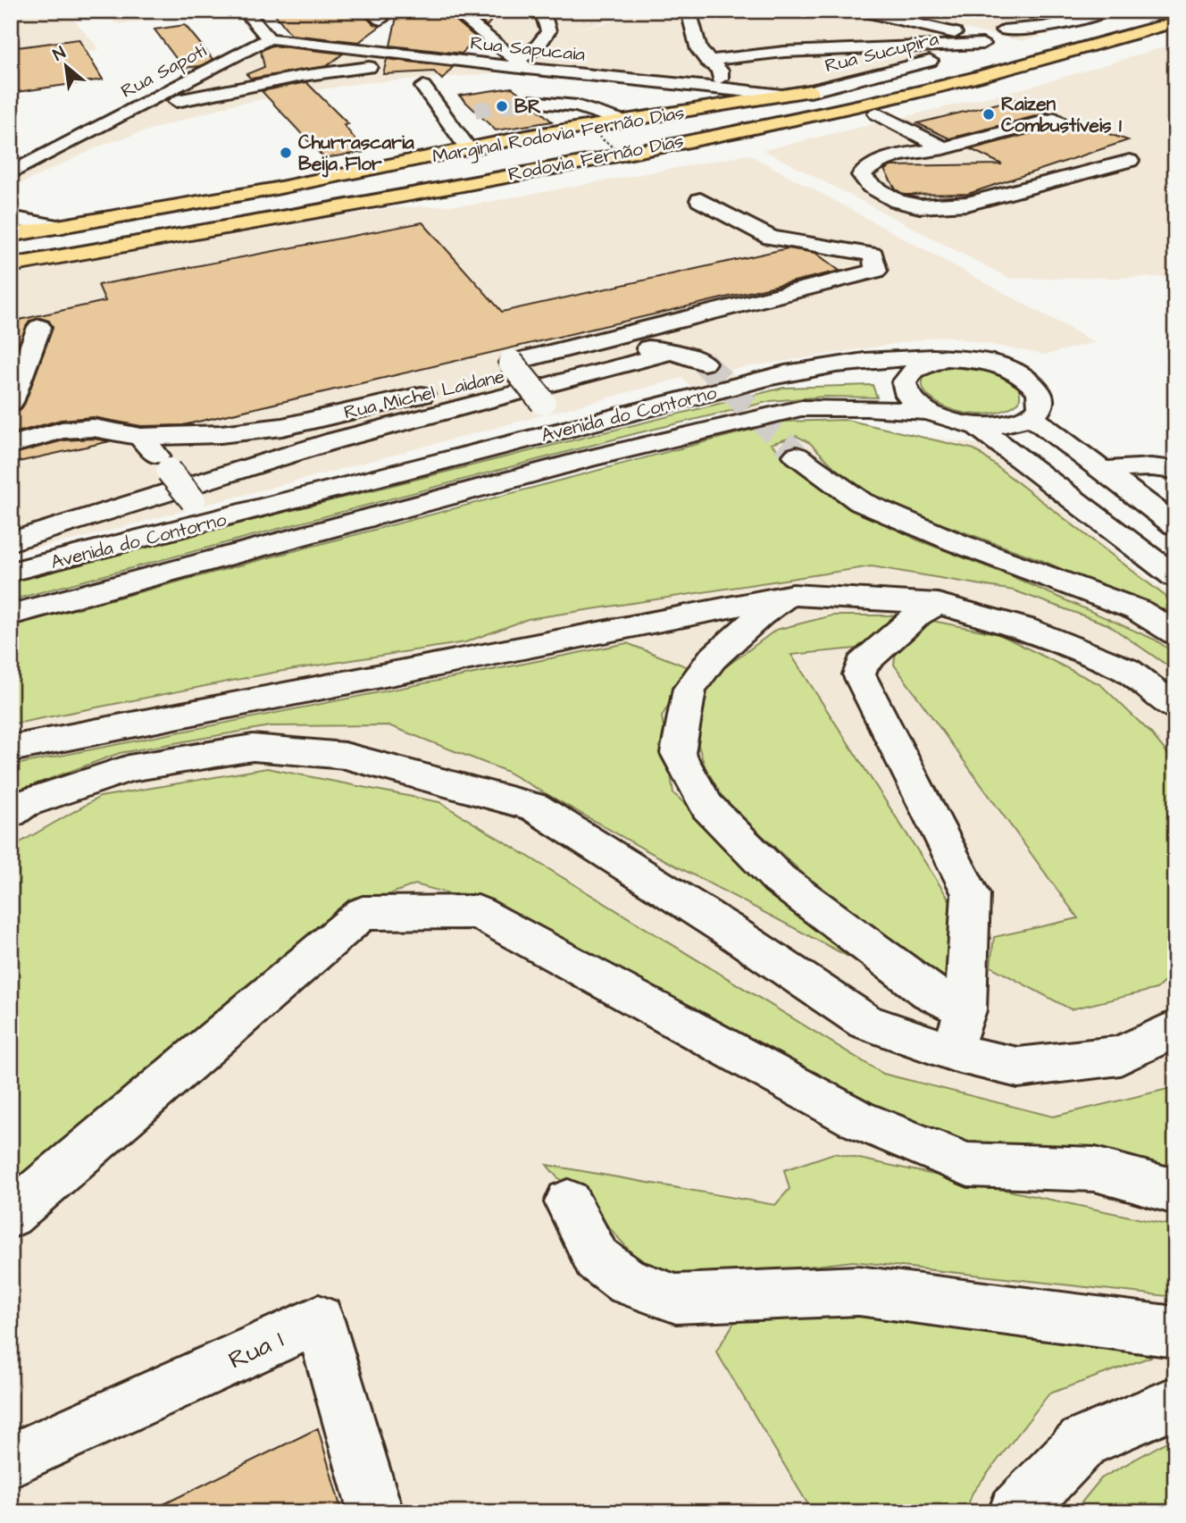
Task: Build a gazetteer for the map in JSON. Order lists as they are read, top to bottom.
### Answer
{
  "streets": {
    "main road": ["Marginal Rodovia Fernão Dias", "Rodovia Fernão Dias"],
    "street": [
      "Rua Sapucaia",
      "Rua Sucupira",
      "Rua Sapoti",
      "Rua Michel Laidane",
      "Avenida do Contorno",
      "Rua 1"
    ]
  },
  "crossings": [
    ["Rua Sapucaia", "Rua Sapoti"],
    ["Rua Sapucaia", "Marginal Rodovia Fernão Dias"],
    ["Rua Sucupira", "Marginal Rodovia Fernão Dias"]
  ],
  "places": ["BR", "Raizen Combustíveis 1", "Churrascaria Beija Flor"],
  "north": "top left"
}
